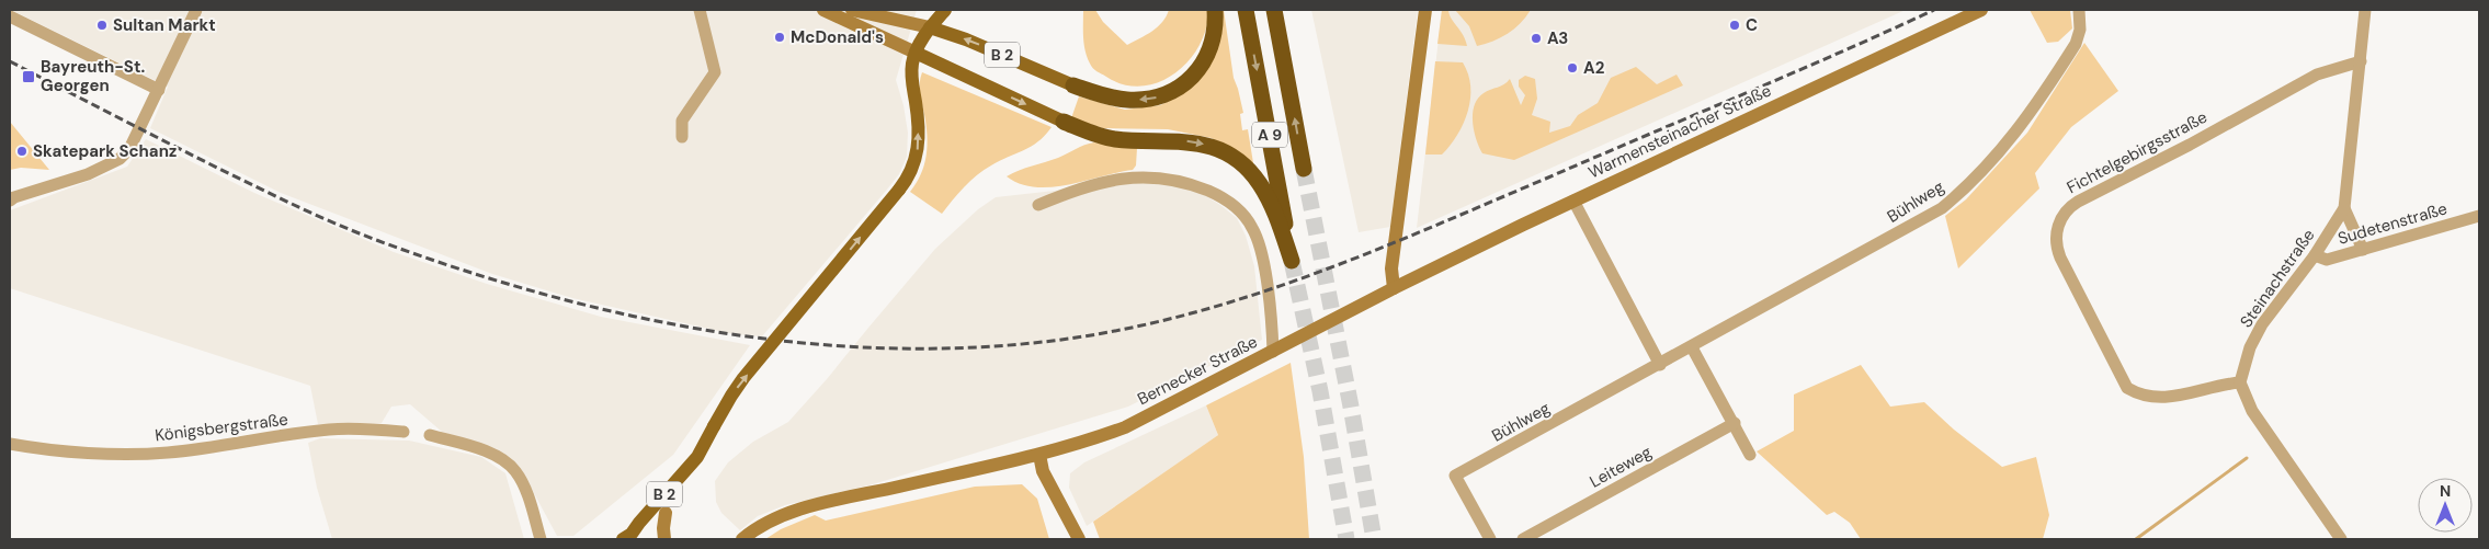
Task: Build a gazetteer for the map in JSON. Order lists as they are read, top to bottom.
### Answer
{
  "streets": {
    "highway": ["A 9"],
    "main road": ["B 2"],
    "street": [
      "Warmensteinacher Straße",
      "Fichtelgebirgsstraße",
      "Bühlweg",
      "Sudetenstraße",
      "Steinachstraße",
      "Bernecker Straße",
      "Königsbergstraße",
      "Leiteweg"
    ]
  },
  "crossings": [
    ["B 2", "A 9"],
    ["Warmensteinacher Straße", "Bernecker Straße"],
    ["Fichtelgebirgsstraße", "Steinachstraße"],
    ["Sudetenstraße", "Steinachstraße"]
  ],
  "places": {
    "other": [
      "Sultan Markt",
      "C",
      "McDonald's",
      "A3",
      "A2",
      "Skatepark Schanz"
    ],
    "transit": ["Bayreuth-St. Georgen"]
  },
  "north": "top"
}
